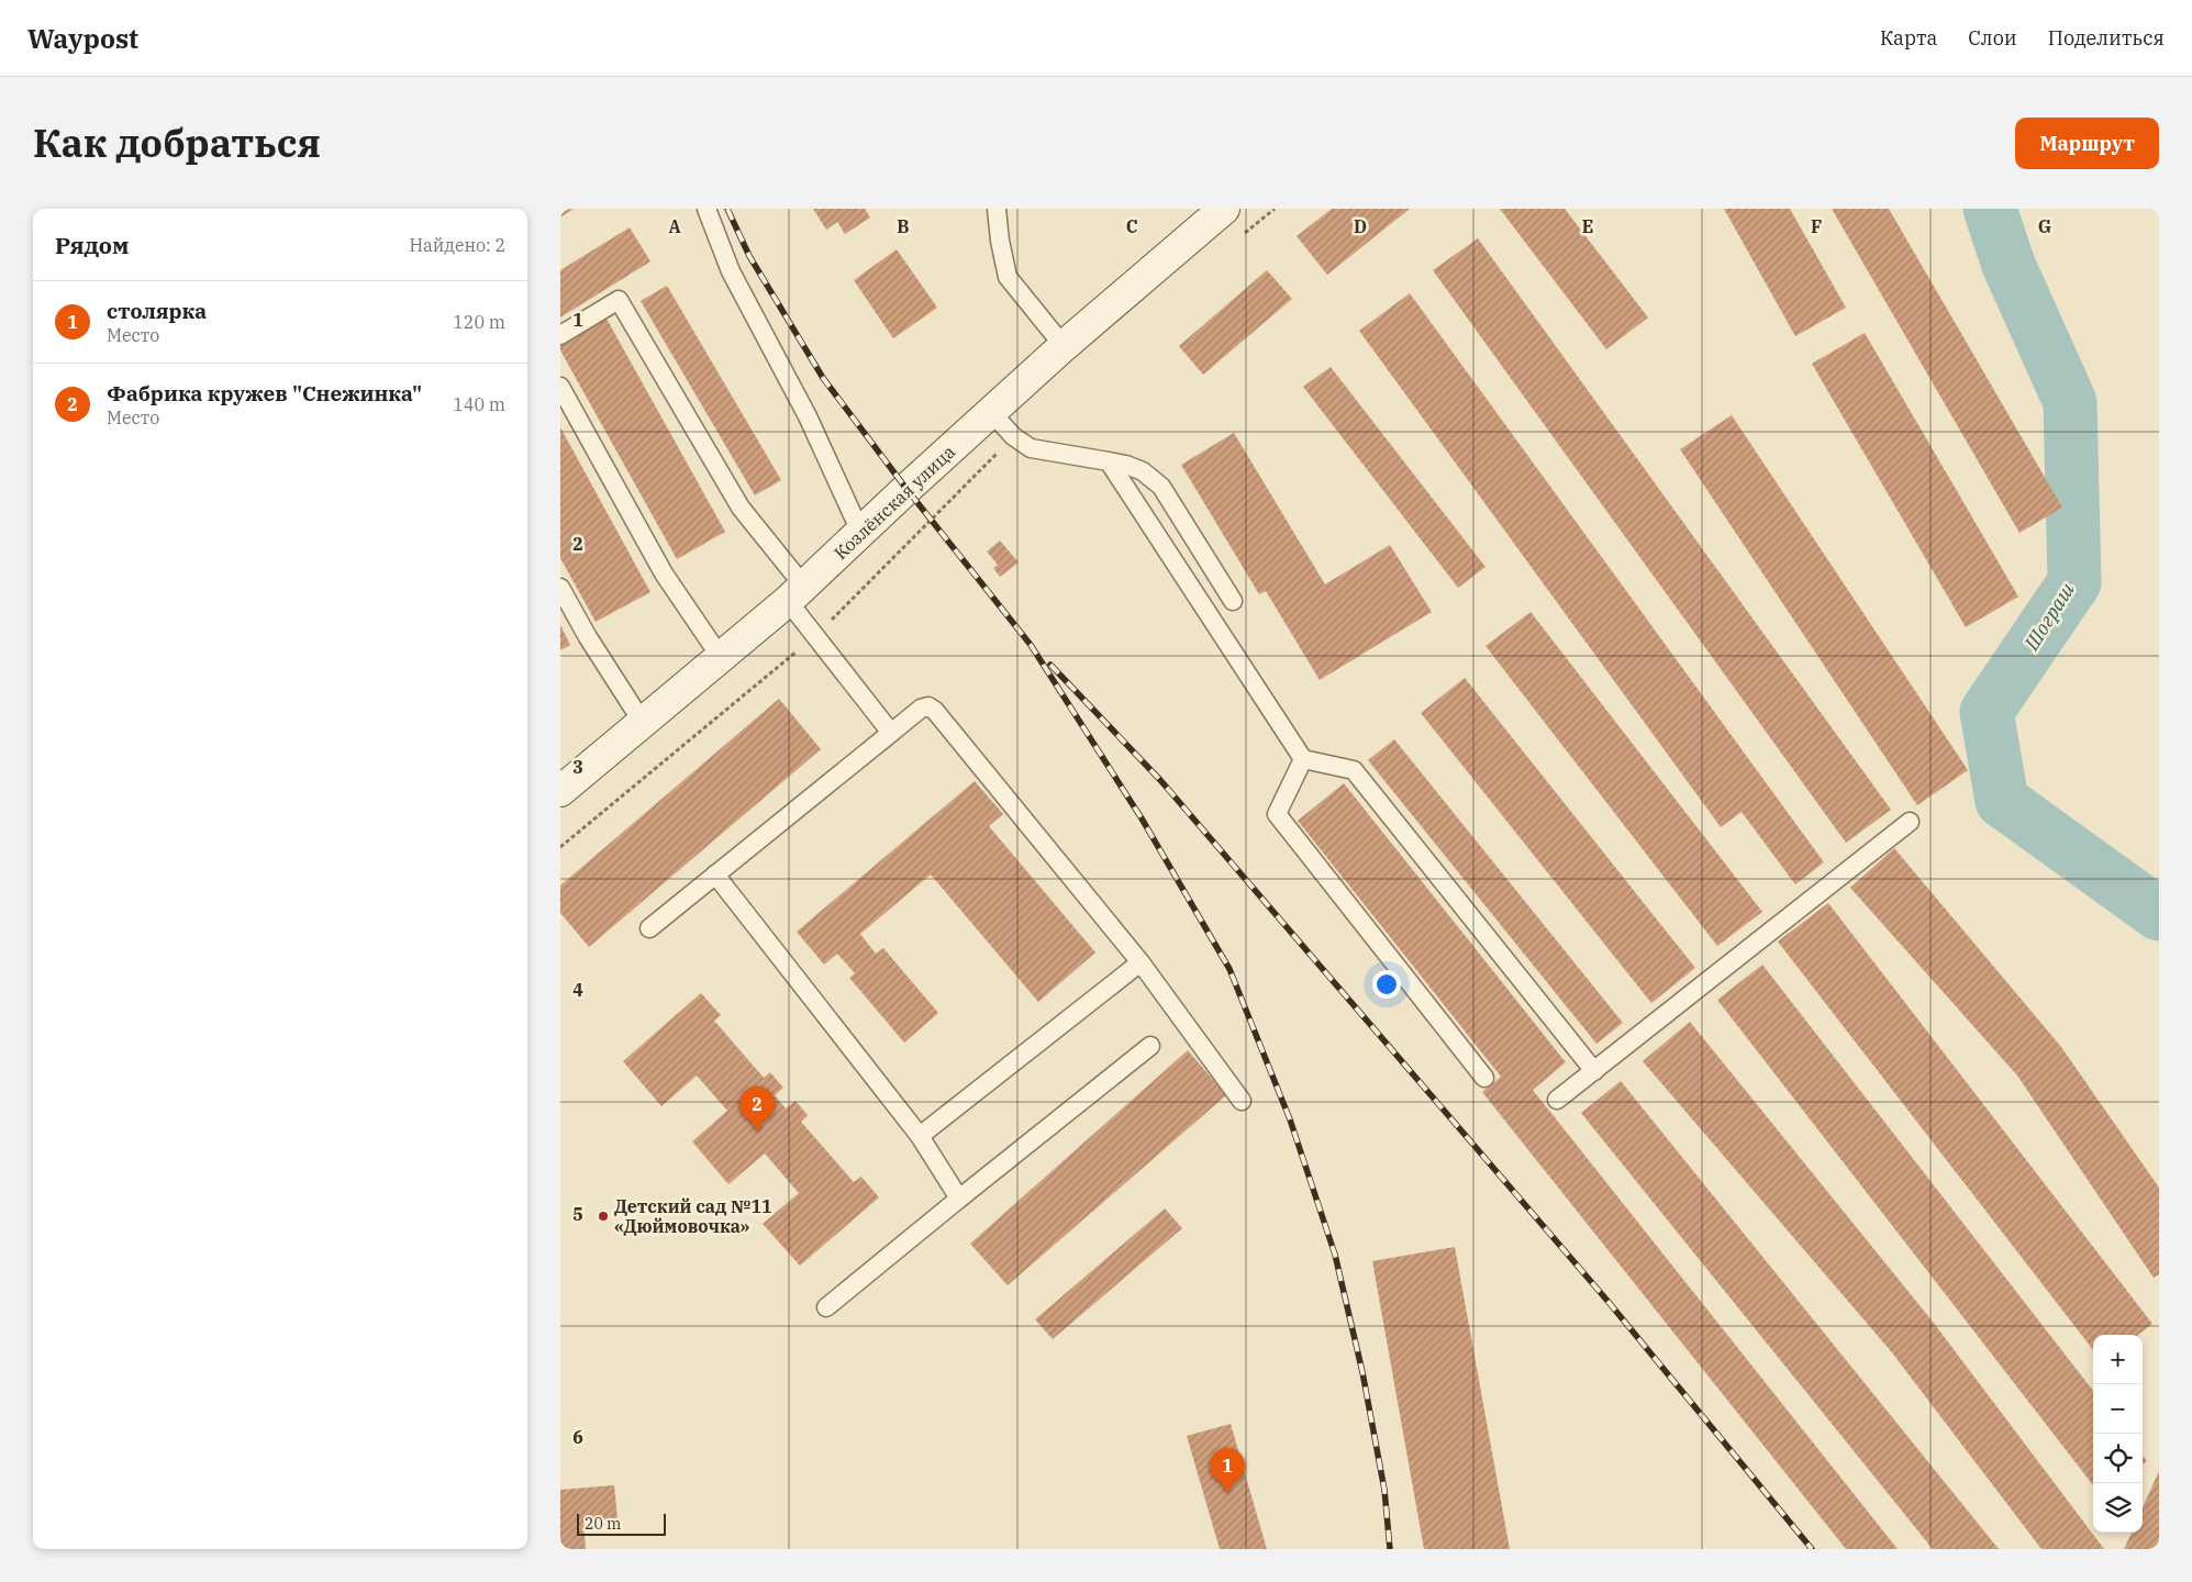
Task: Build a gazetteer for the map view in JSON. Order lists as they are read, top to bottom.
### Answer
{
  "streets": {
    "street": ["Козлёнская улица"]
  },
  "water": ["Шограш"],
  "places": ["Детский сад №11 «Дюймовочка»"],
  "scale_bar": "20 m",
  "page": {
    "header": "Waypost",
    "nav": ["Карта", "Слои", "Поделиться"],
    "title": "Как добраться",
    "buttons": "Маршрут",
    "heading": ["Рядом", "Найдено: 2"],
    "list": [
      {
        "mark": "1",
        "name": "столярка",
        "note": "Место",
        "value": "120 m"
      },
      {
        "mark": "2",
        "name": "Фабрика кружев \"Снежинка\"",
        "note": "Место",
        "value": "140 m"
      }
    ],
    "pins": ["2", "1"],
    "map_buttons": ["+", "−"],
    "scale": "20 m"
  },
  "grid": {
    "columns": [
      "A",
      "B",
      "C",
      "D",
      "E",
      "F",
      "G"
    ],
    "rows": [
      "1",
      "2",
      "3",
      "4",
      "5",
      "6"
    ]
  }
}
